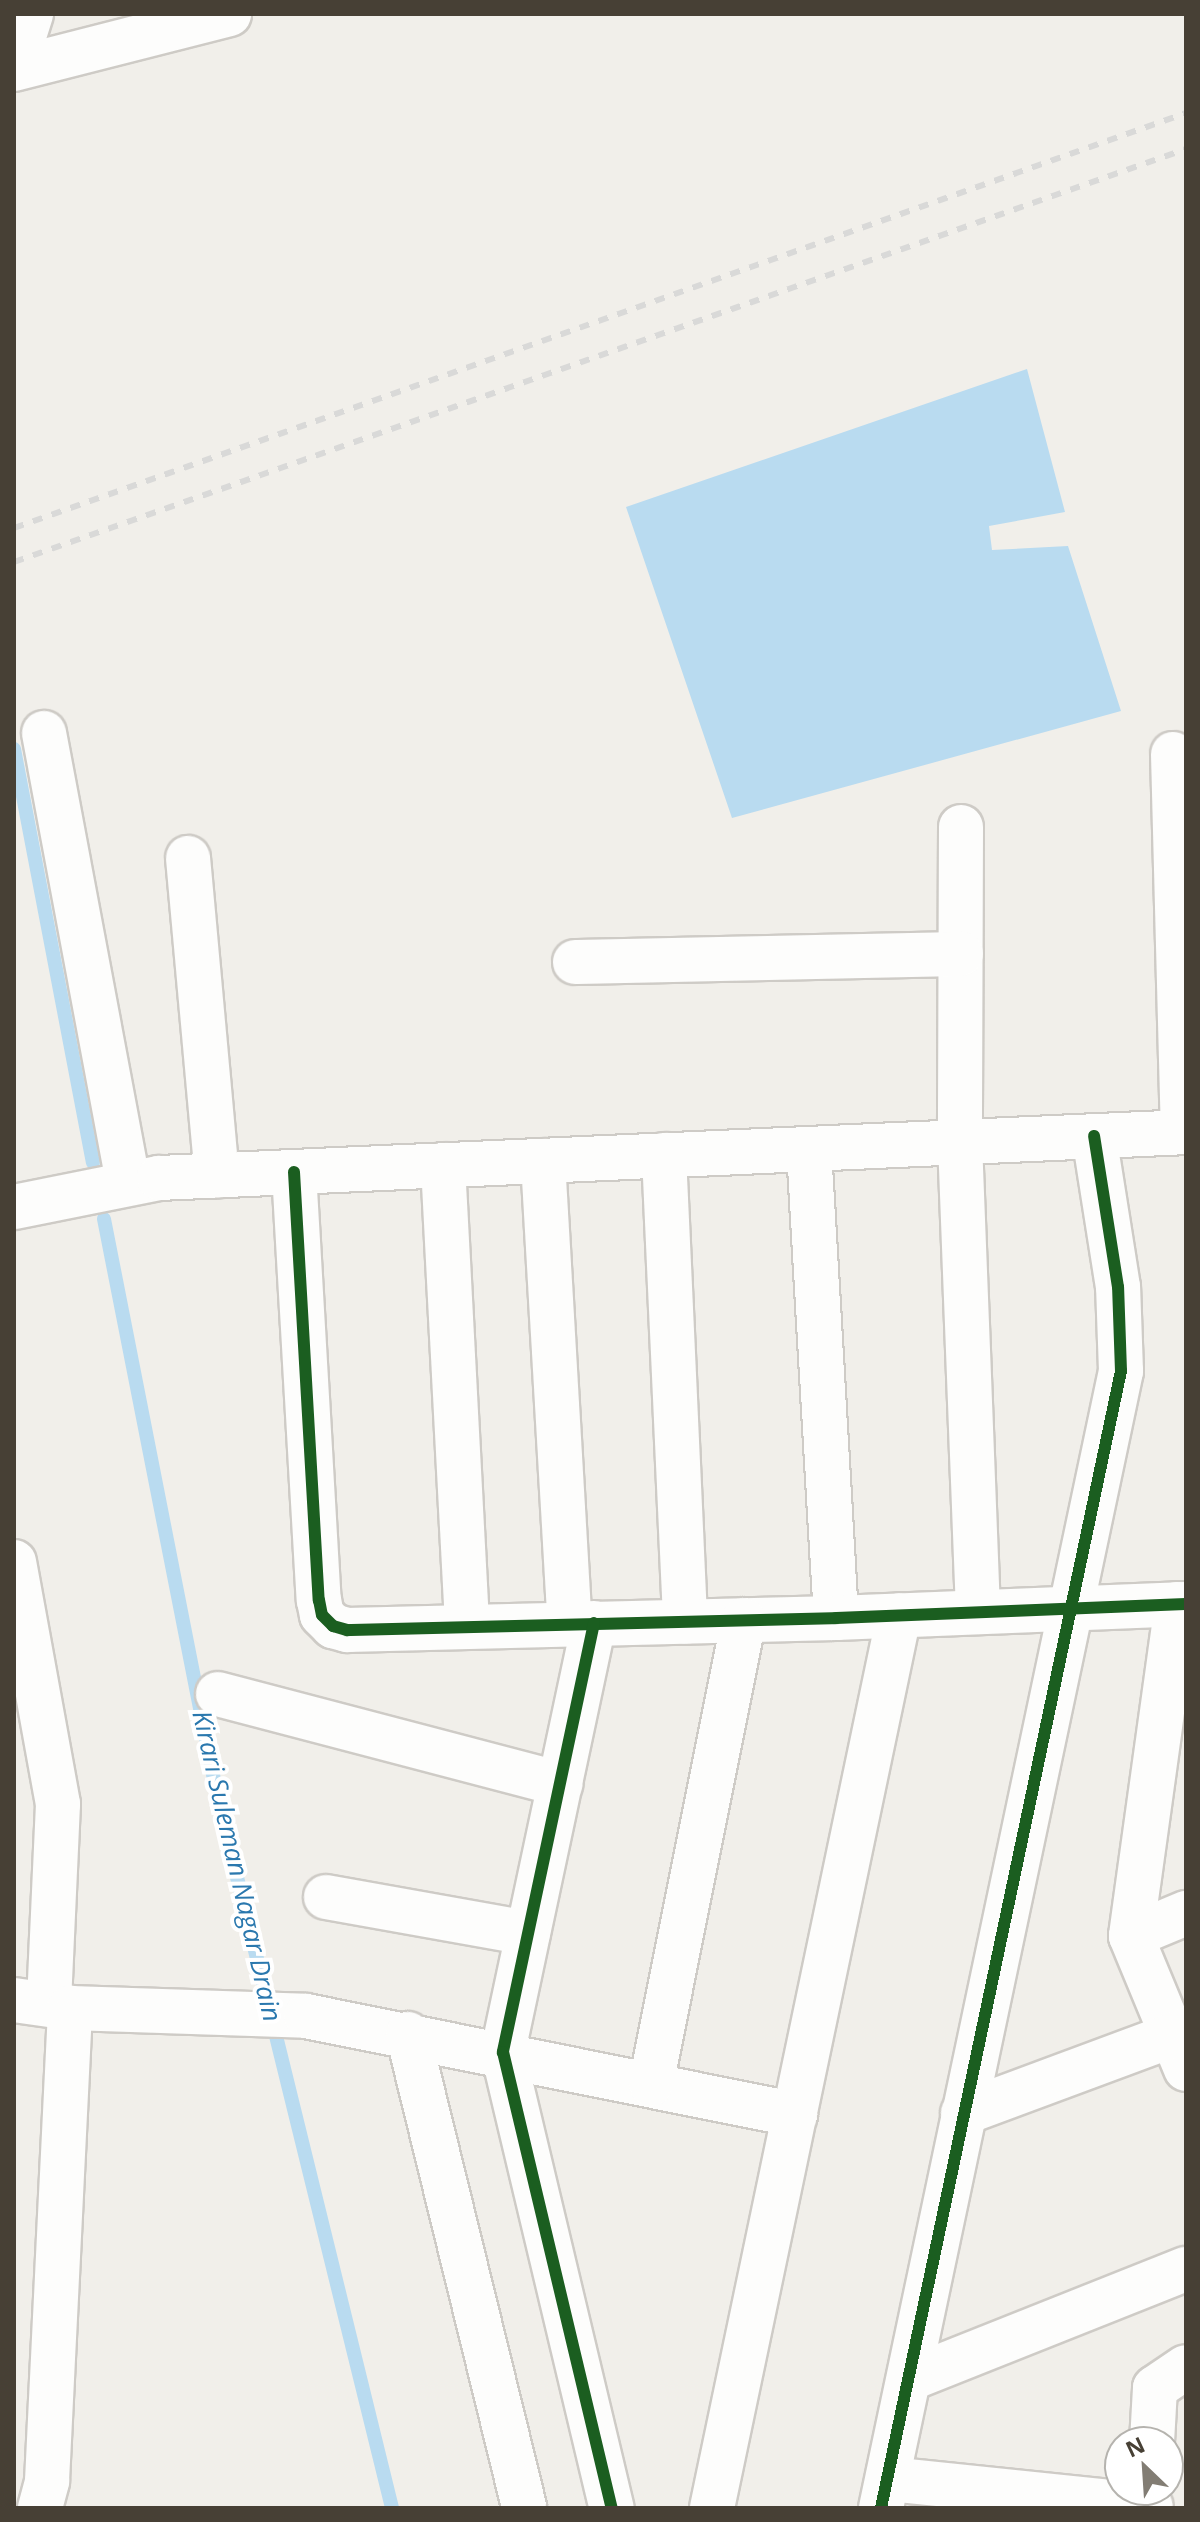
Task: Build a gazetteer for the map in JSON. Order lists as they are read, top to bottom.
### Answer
{
  "water": ["Kirari Suleman Nagar Drain"],
  "north": "top left"
}
